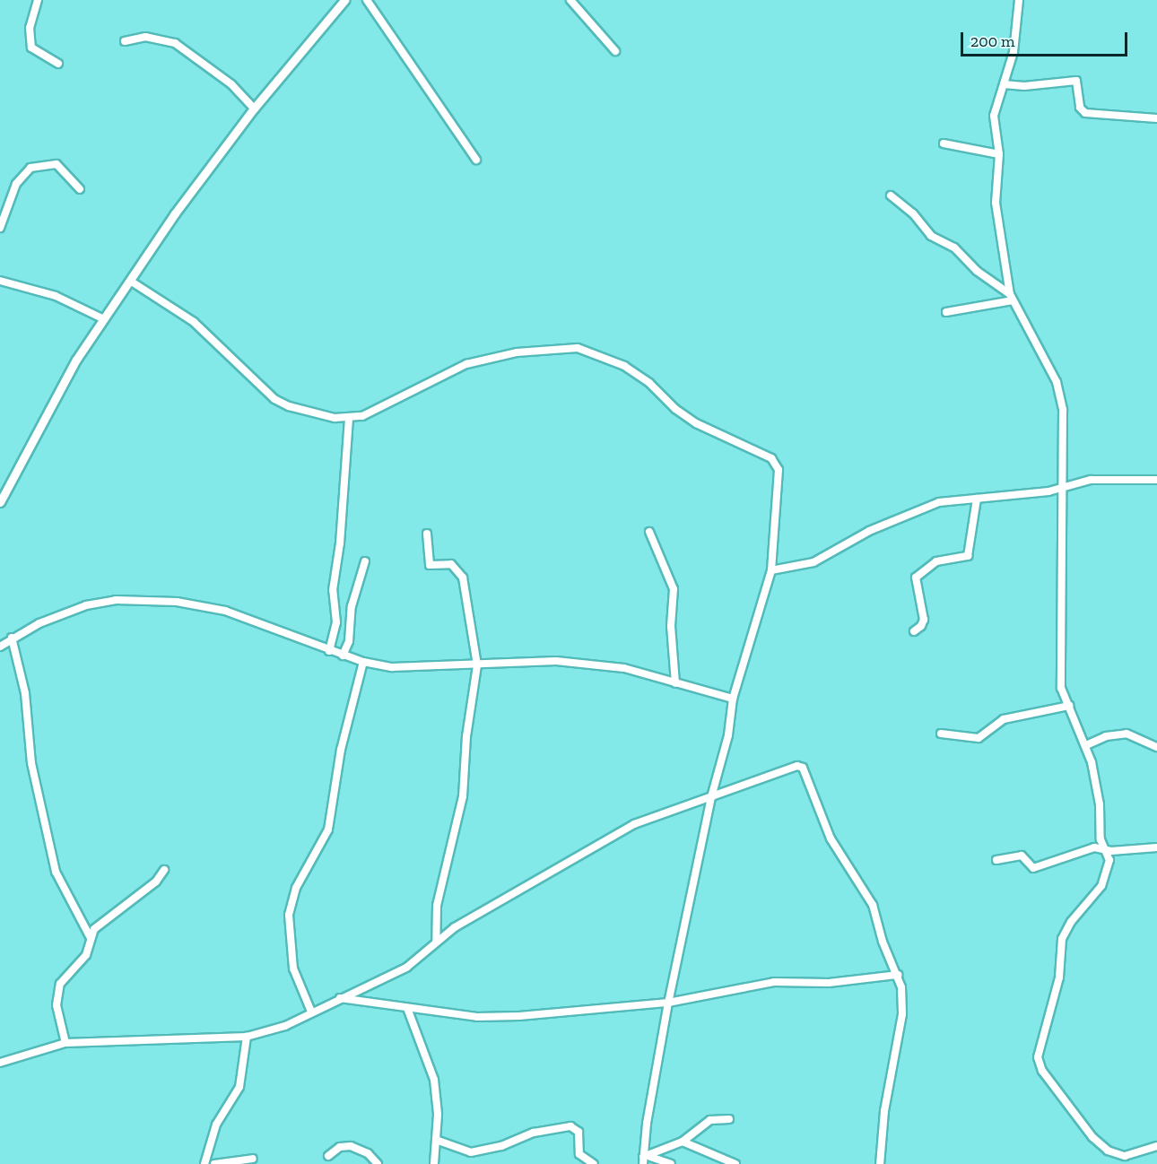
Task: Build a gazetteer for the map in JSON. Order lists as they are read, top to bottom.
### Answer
{
  "scale_bar": "200 m"
}
